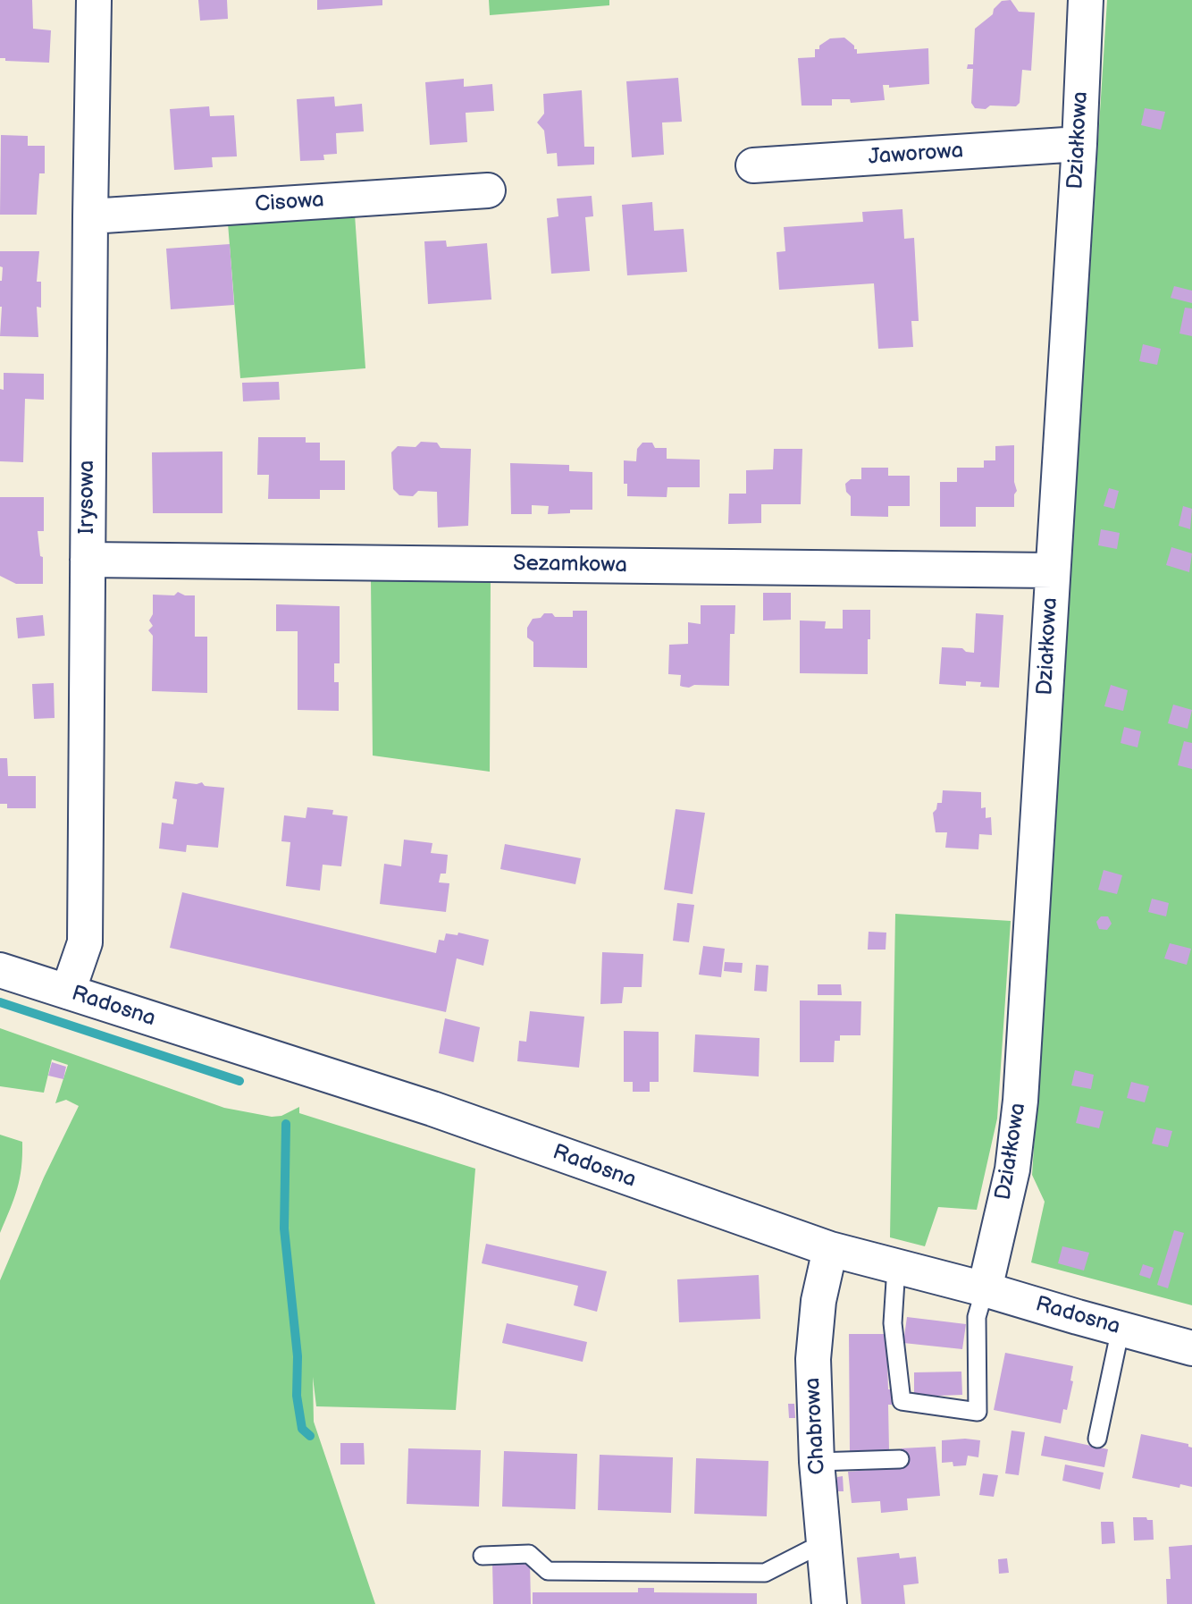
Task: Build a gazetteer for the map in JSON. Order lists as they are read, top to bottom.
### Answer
{
  "streets": {
    "street": [
      "Działkowa",
      "Jaworowa",
      "Cisowa",
      "Irysowa",
      "Sezamkowa",
      "Radosna",
      "Chabrowa"
    ]
  },
  "crossings": [
    ["Działkowa", "Jaworowa"],
    ["Działkowa", "Sezamkowa"],
    ["Działkowa", "Radosna"],
    ["Cisowa", "Irysowa"],
    ["Irysowa", "Sezamkowa"],
    ["Irysowa", "Radosna"],
    ["Radosna", "Chabrowa"]
  ]
}
